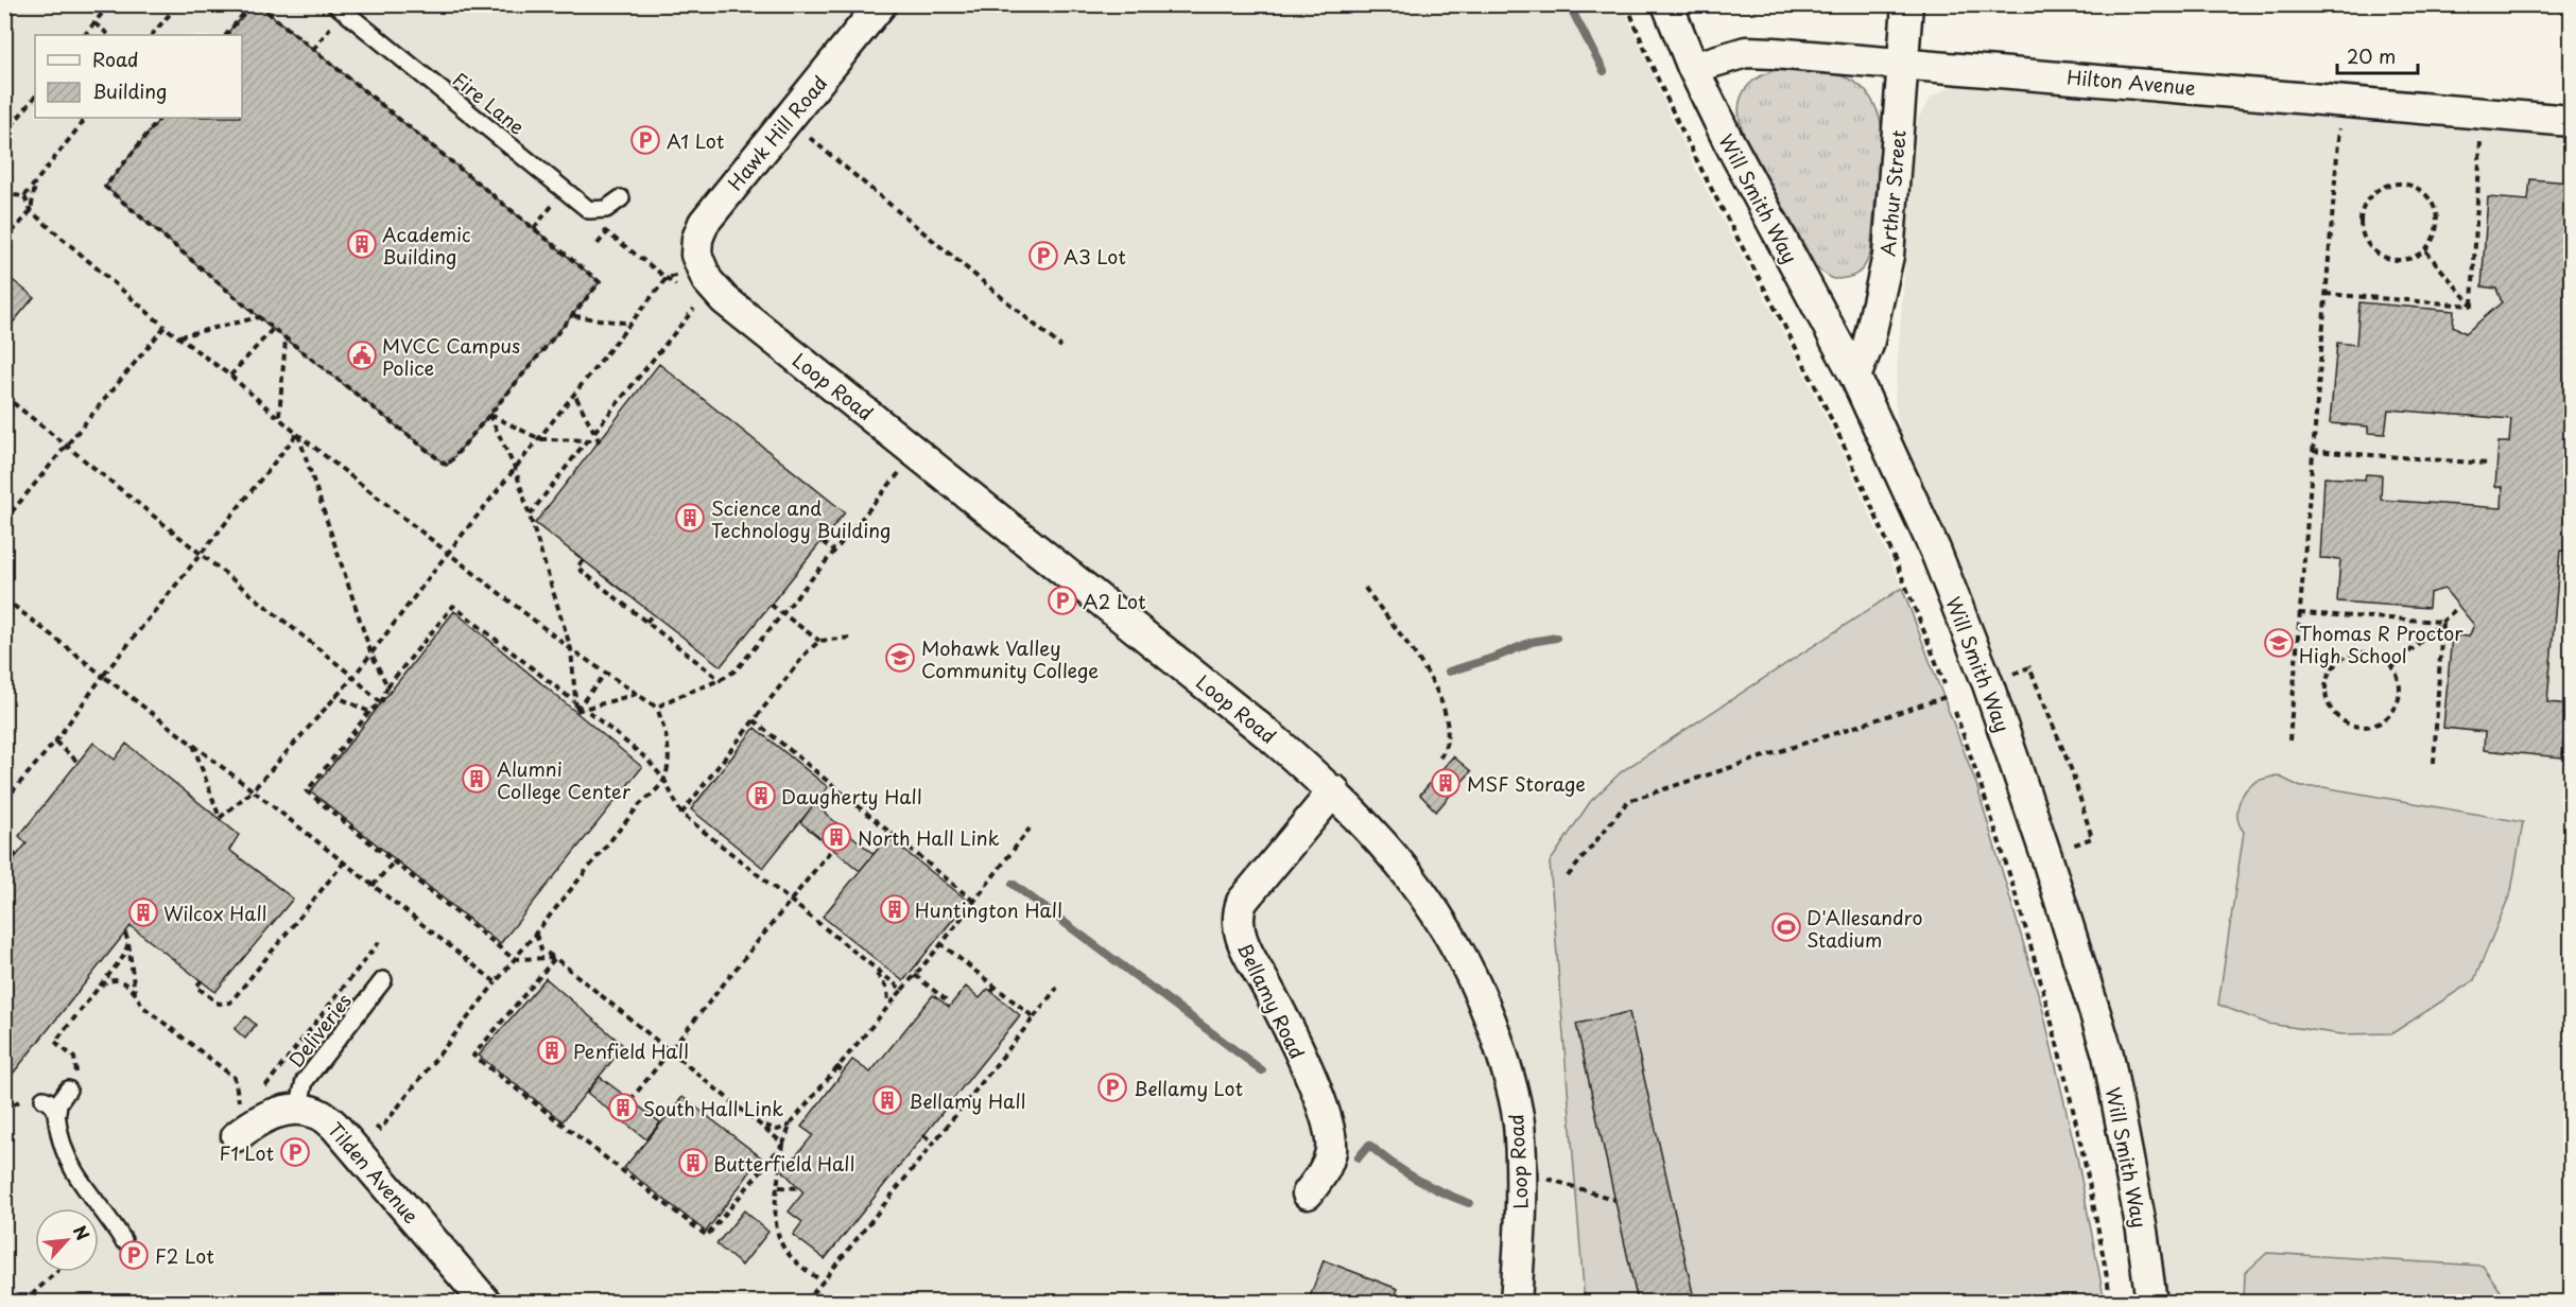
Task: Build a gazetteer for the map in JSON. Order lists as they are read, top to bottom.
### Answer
{
  "streets": {
    "street": [
      "Hilton Avenue",
      "Hawk Hill Road",
      "Arthur Street",
      "Will Smith Way",
      "Loop Road",
      "Bellamy Road",
      "Tilden Avenue"
    ],
    "lane": ["Fire Lane", "Deliveries"]
  },
  "crossings": [
    ["Hilton Avenue", "Arthur Street"],
    ["Hilton Avenue", "Will Smith Way"],
    ["Hawk Hill Road", "Loop Road"],
    ["Arthur Street", "Will Smith Way"],
    ["Loop Road", "Bellamy Road"],
    ["Deliveries", "Tilden Avenue"]
  ],
  "places": {
    "parking": [
      "A1 Lot",
      "A3 Lot",
      "A2 Lot",
      "Bellamy Lot",
      "F1 Lot",
      "F2 Lot"
    ],
    "building": [
      "Academic Building",
      "Science and Technology Building",
      "Alumni College Center",
      "MSF Storage",
      "Daugherty Hall",
      "North Hall Link",
      "Huntington Hall",
      "Wilcox Hall",
      "Penfield Hall",
      "Bellamy Hall",
      "South Hall Link",
      "Butterfield Hall"
    ],
    "public building": ["MVCC Campus Police"],
    "school or university": ["Thomas R Proctor High School", "Mohawk Valley Community College"],
    "sports": ["D'Allesandro Stadium"]
  },
  "legend": ["Road", "Building"],
  "scale_bar": "20 m",
  "north": "top right"
}
